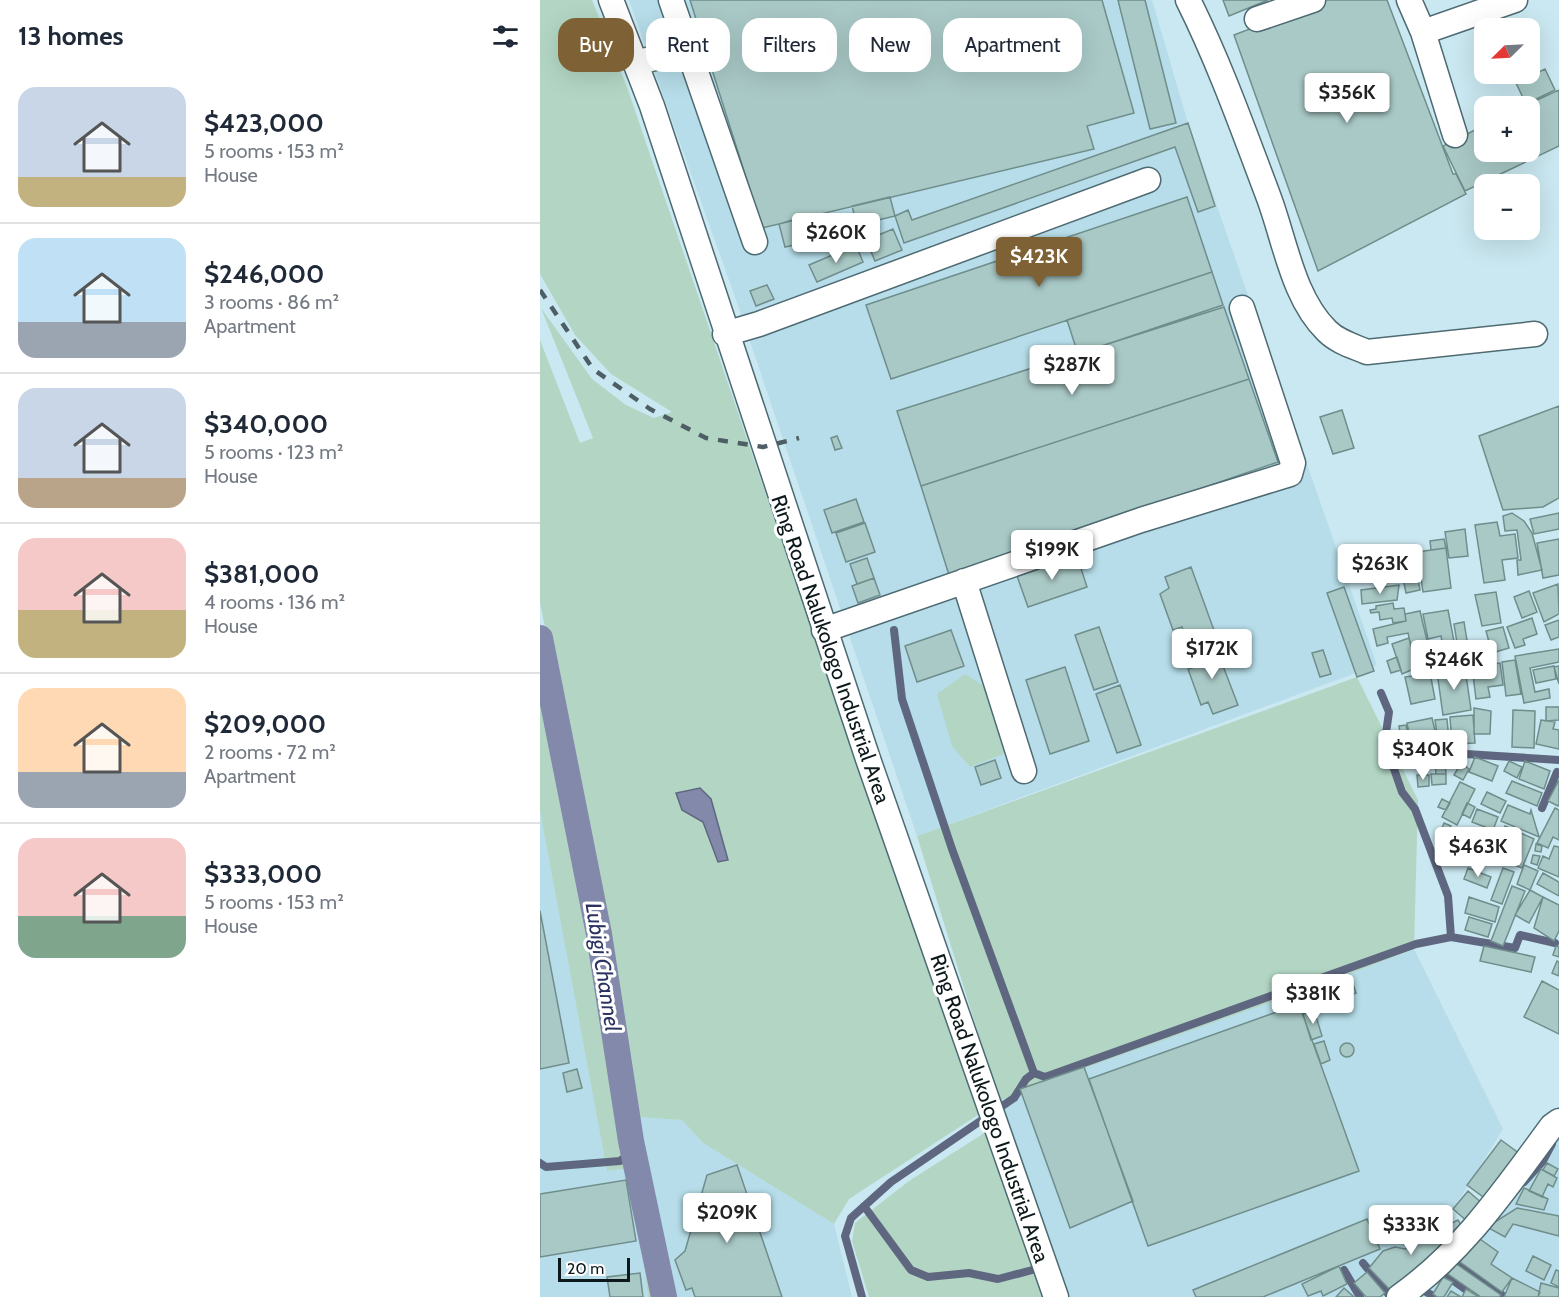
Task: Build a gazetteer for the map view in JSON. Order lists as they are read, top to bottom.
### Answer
{
  "streets": {
    "street": ["Ring Road Nalukologo Industrial Area"]
  },
  "water": ["Lubigi Channel"],
  "scale_bar": "20 m",
  "north": "bottom left",
  "page": {
    "heading": "13 homes",
    "map_buttons": ["+", "−"],
    "chip": [
      "Buy",
      "Rent",
      "Filters",
      "New",
      "Apartment"
    ],
    "list": [
      {
        "name": "$423,000",
        "note": "5 rooms · 153 m² · House"
      },
      {
        "name": "$246,000",
        "note": "3 rooms · 86 m² · Apartment"
      },
      {
        "name": "$340,000",
        "note": "5 rooms · 123 m² · House"
      },
      {
        "name": "$381,000",
        "note": "4 rooms · 136 m² · House"
      },
      {
        "name": "$209,000",
        "note": "2 rooms · 72 m² · Apartment"
      },
      {
        "name": "$333,000",
        "note": "5 rooms · 153 m² · House"
      }
    ],
    "price": [
      "$356K",
      "$260K",
      "$423K",
      "$287K",
      "$199K",
      "$263K",
      "$172K",
      "$246K",
      "$340K",
      "$463K",
      "$381K",
      "$209K",
      "$333K"
    ],
    "scale": "20 m"
  }
}
